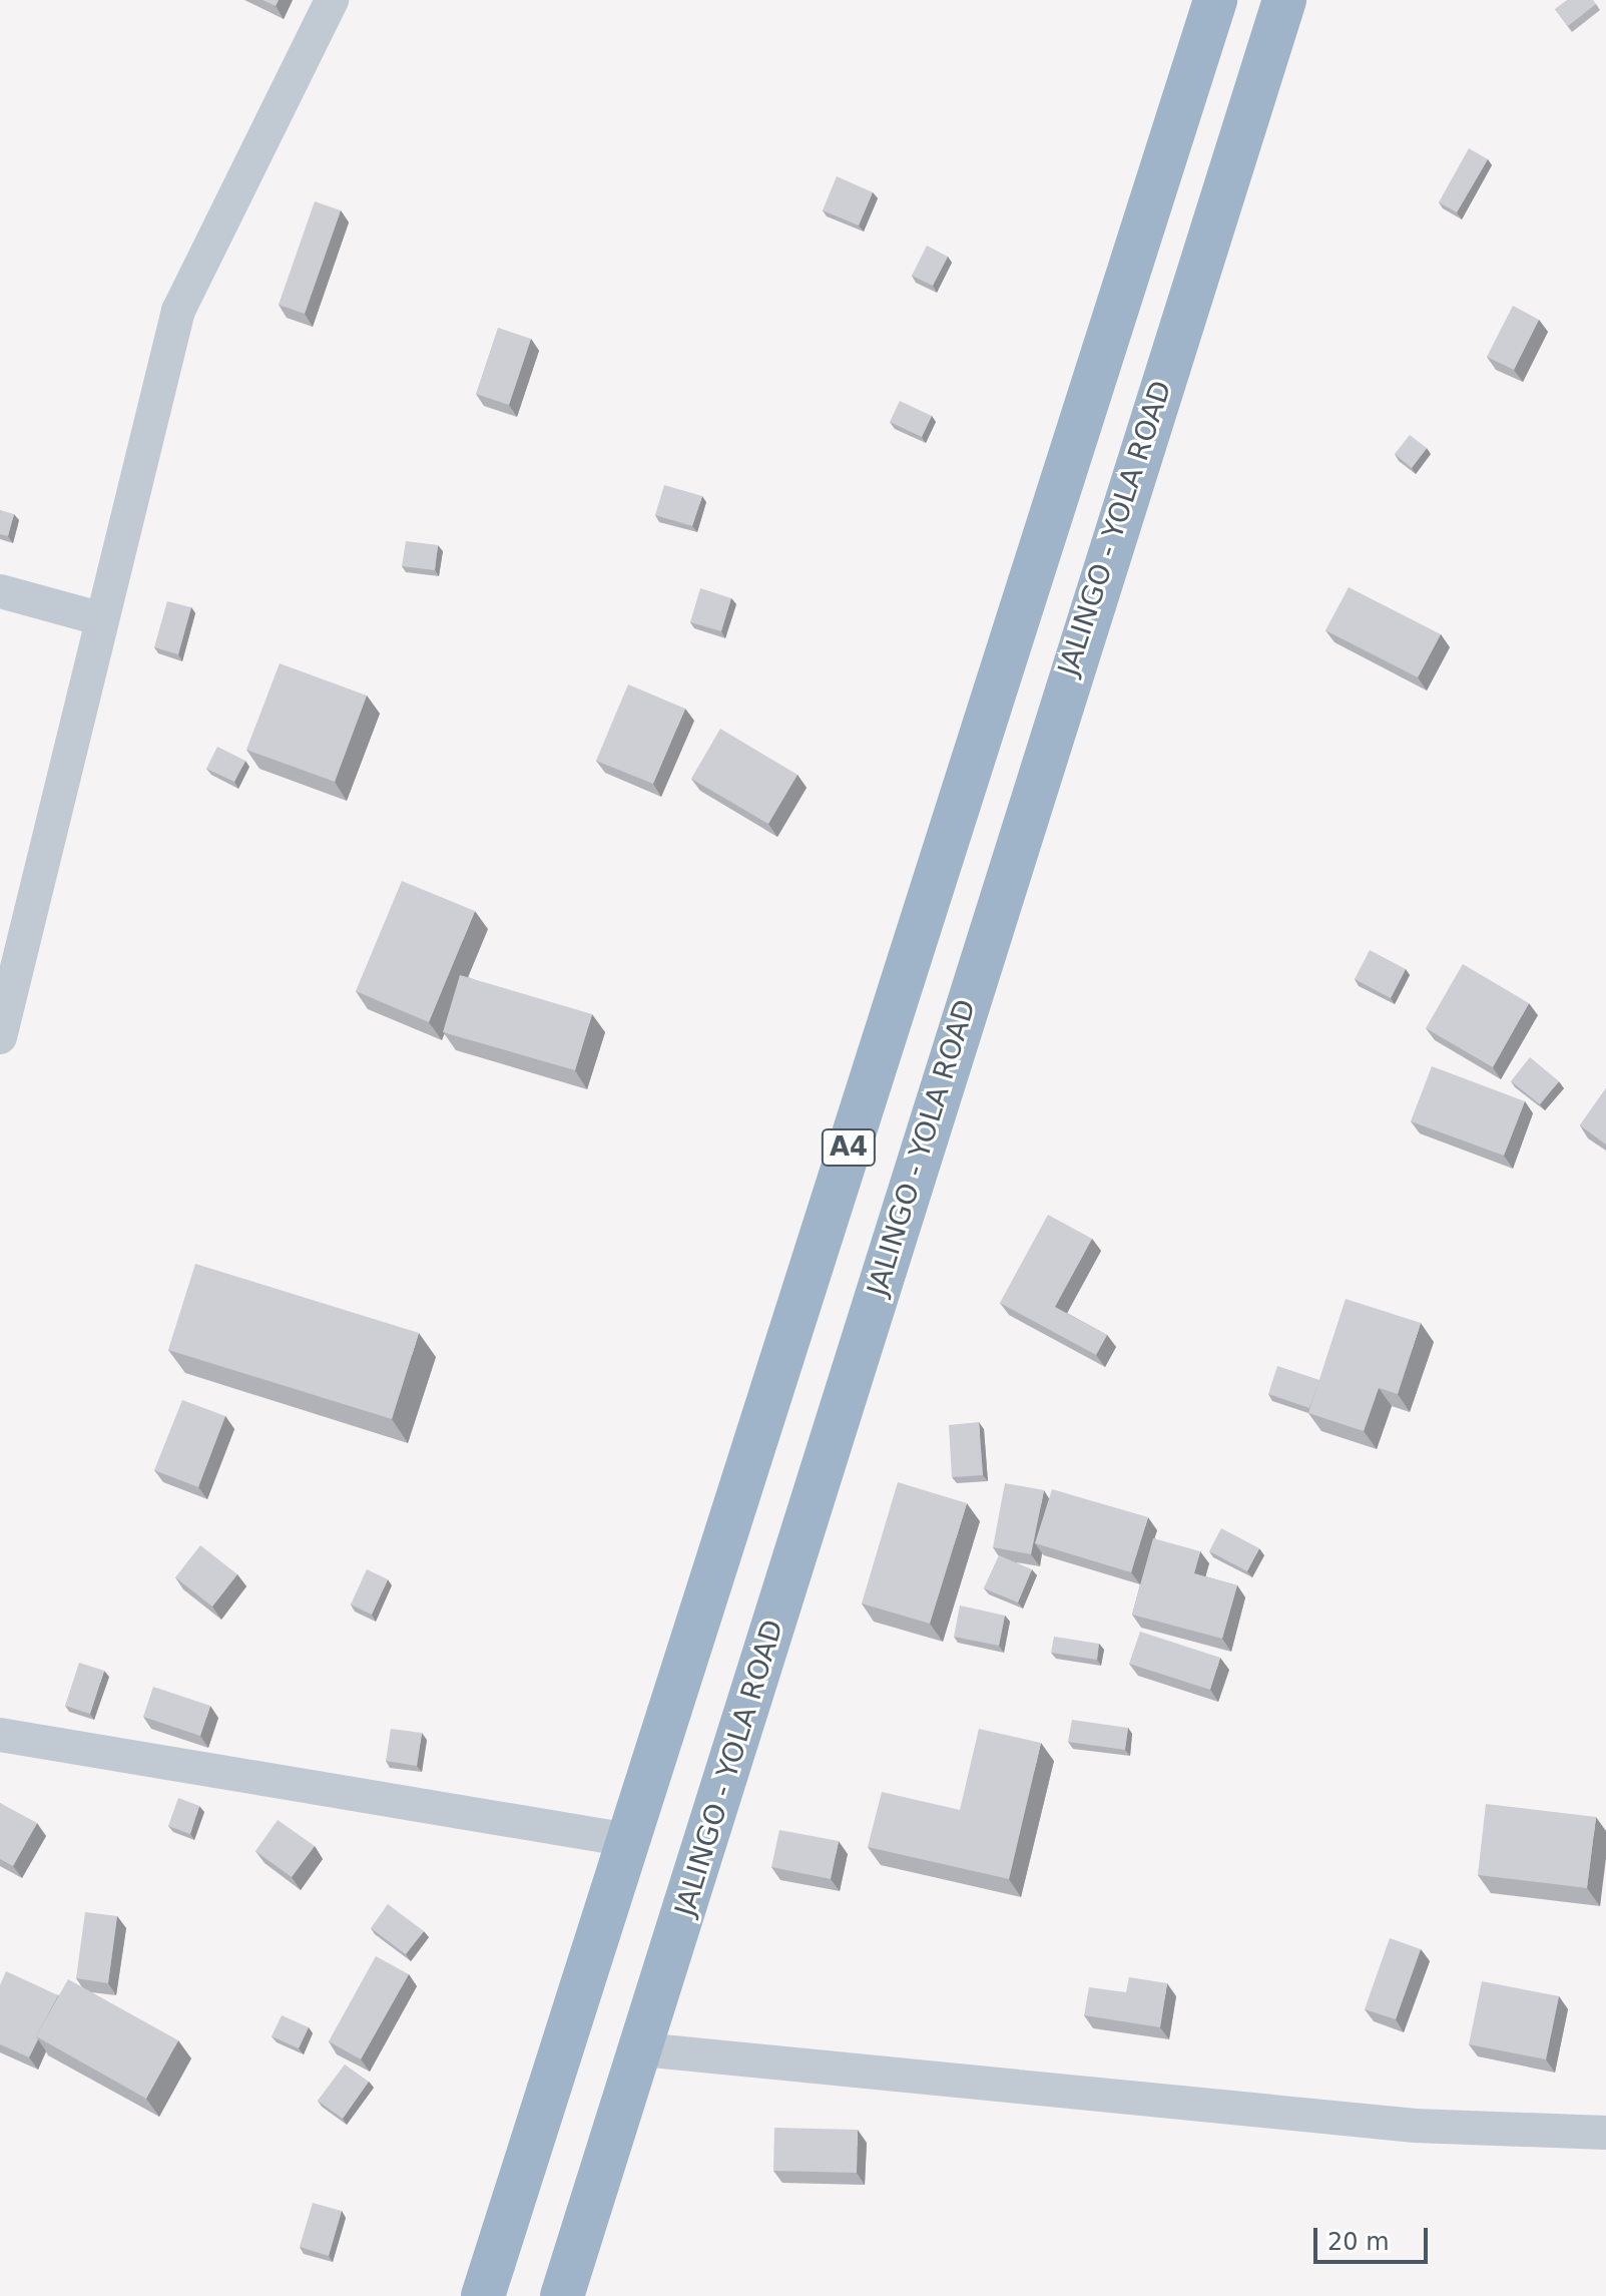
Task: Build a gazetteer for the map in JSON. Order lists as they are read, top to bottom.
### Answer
{
  "streets": {
    "highway": ["JALINGO - YOLA ROAD", "A4"]
  },
  "scale_bar": "20 m"
}
